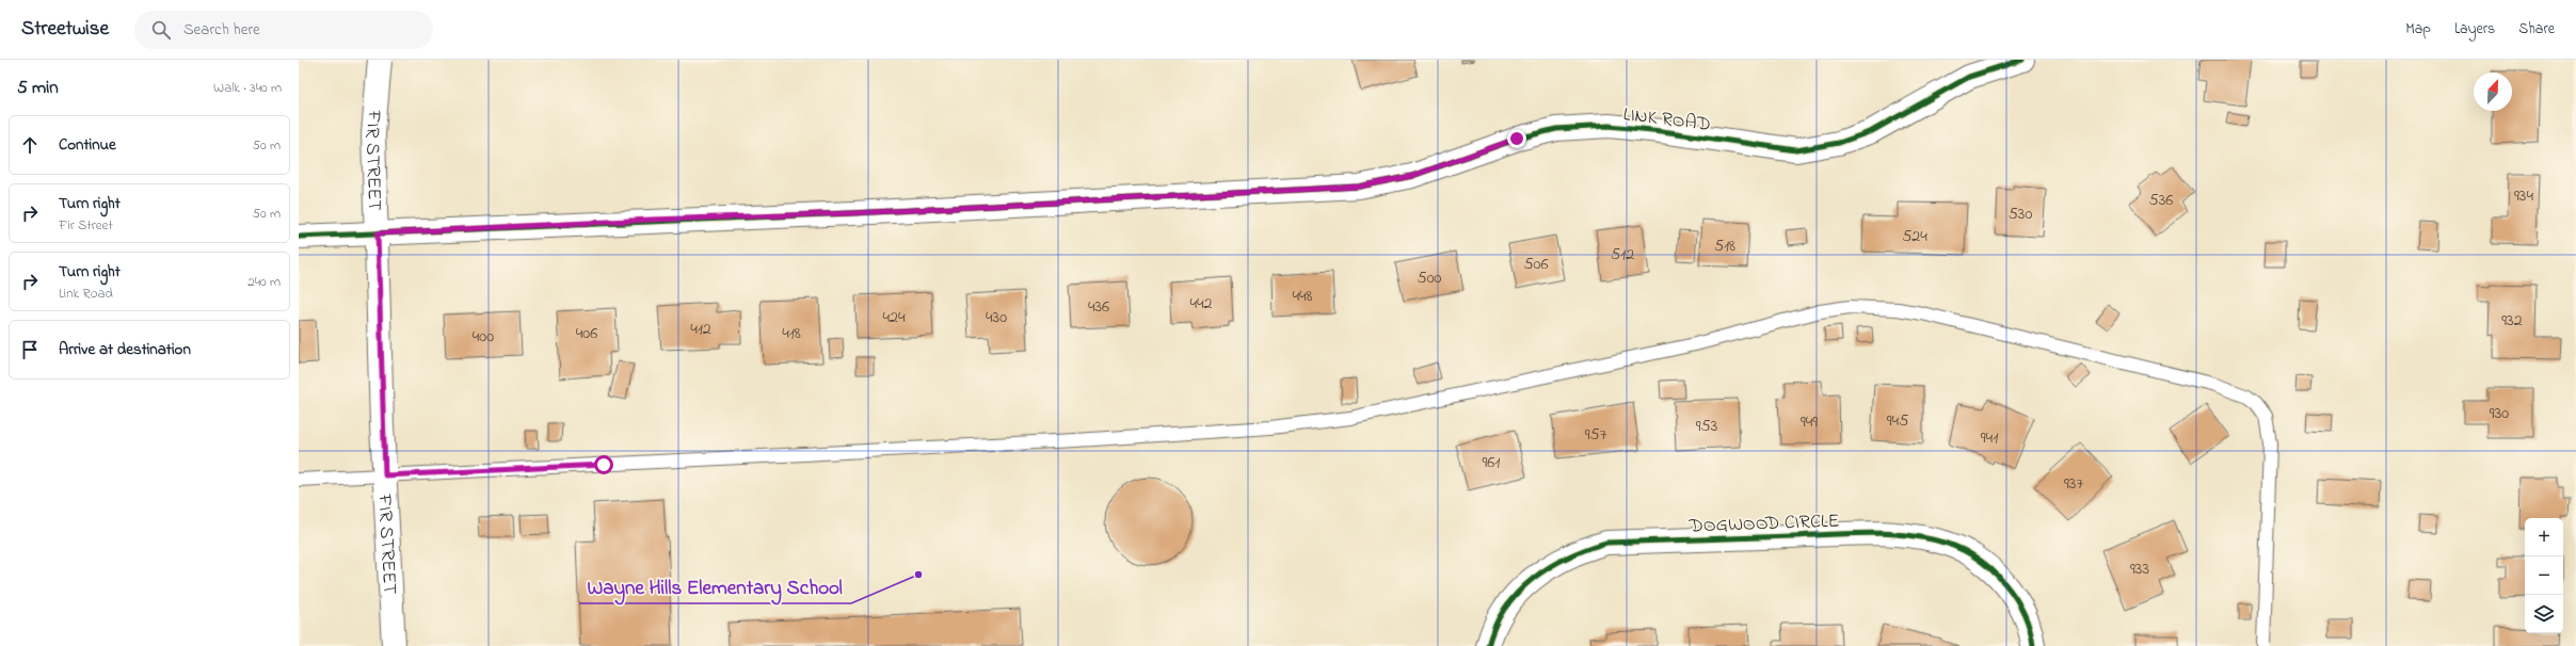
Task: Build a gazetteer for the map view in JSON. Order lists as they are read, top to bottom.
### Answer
{
  "streets": {
    "street": ["LINK ROAD", "FIR STREET", "DOGWOOD CIRCLE"]
  },
  "crossings": [
    ["LINK ROAD", "FIR STREET"]
  ],
  "places": ["Wayne Hills Elementary School"],
  "house_numbers": [
    "934",
    "536",
    "530",
    "524",
    "518",
    "512",
    "506",
    "500",
    "448",
    "442",
    "436",
    "424",
    "430",
    "932",
    "412",
    "406",
    "418",
    "400",
    "930",
    "945",
    "949",
    "953",
    "957",
    "941",
    "961",
    "937",
    "933"
  ],
  "north": "top right",
  "page": {
    "header": "Streetwise",
    "search": "Search here",
    "nav": ["Map", "Layers", "Share"],
    "heading": ["5 min", "Walk · 340 m"],
    "list": [
      ["Continue", "50 m"],
      ["Turn right", "Fir Street", "50 m"],
      ["Turn right", "Link Road", "240 m"],
      "Arrive at destination"
    ],
    "map_buttons": ["+", "−"]
  }
}
